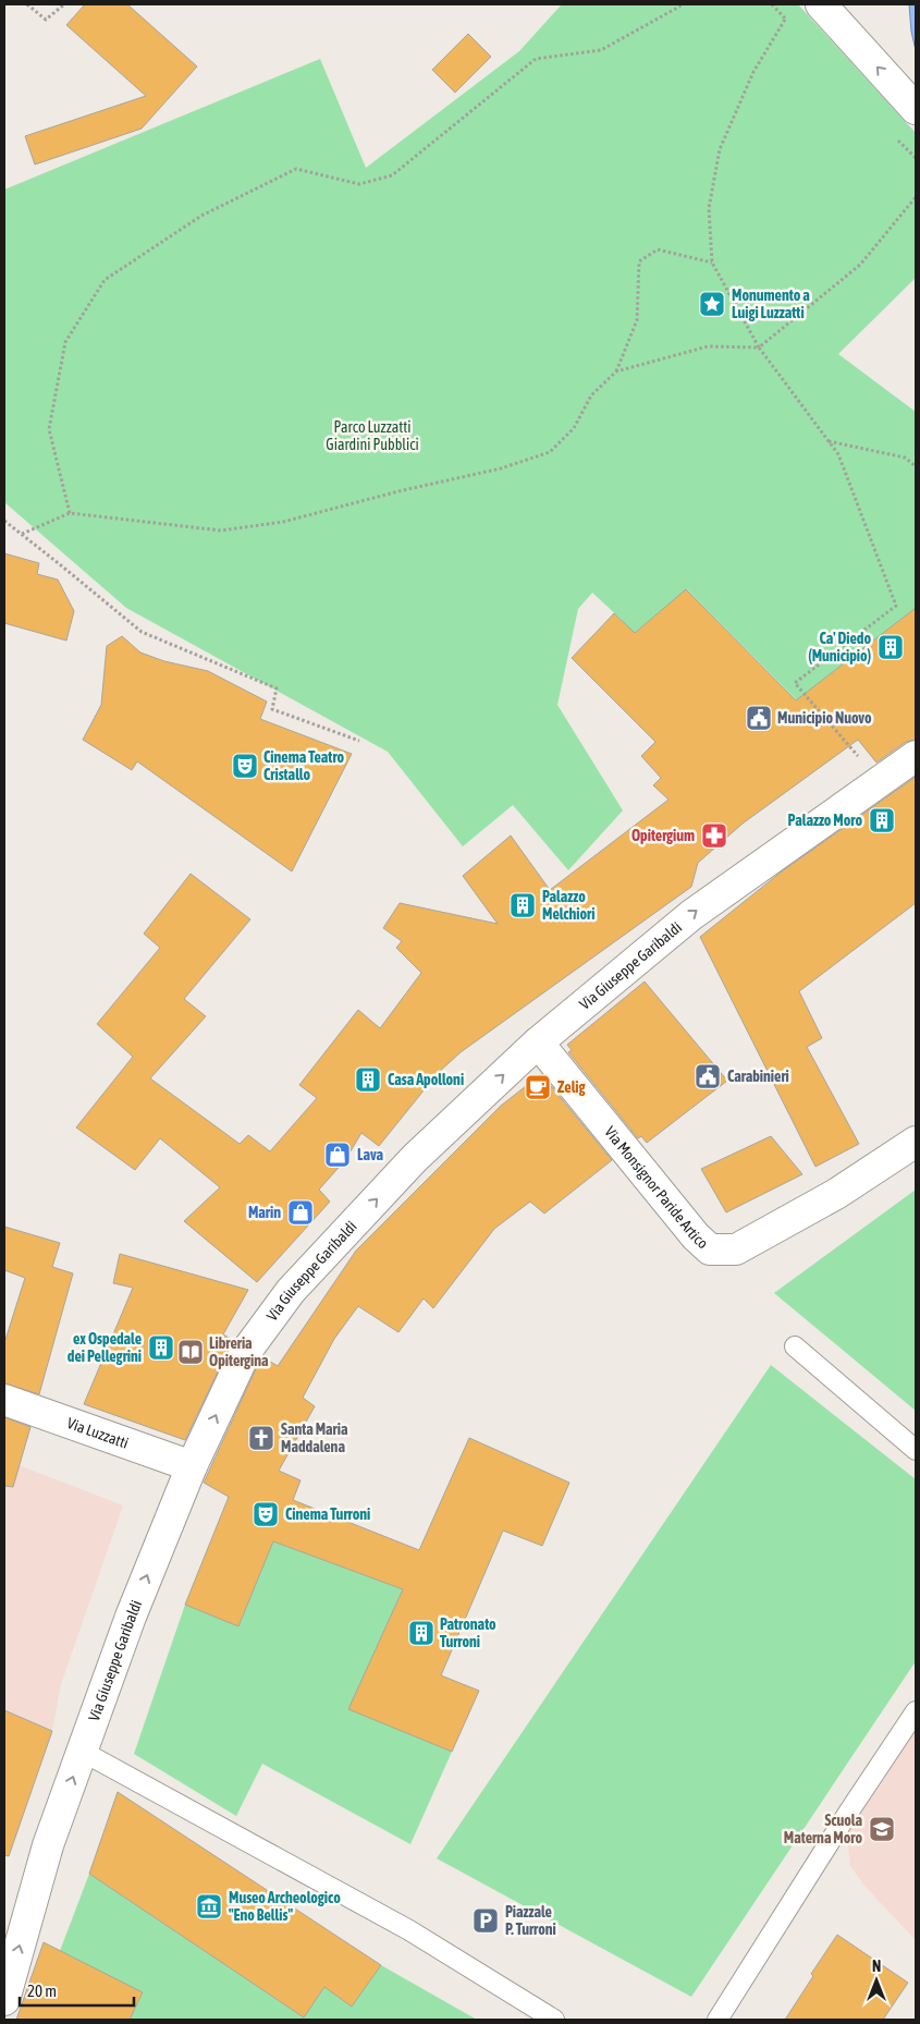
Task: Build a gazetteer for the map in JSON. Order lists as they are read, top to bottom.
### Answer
{
  "streets": {
    "street": ["Via Giuseppe Garibaldi", "Via Monsignor Paride Artico", "Via Luzzatti"]
  },
  "crossings": [
    ["Via Giuseppe Garibaldi", "Via Monsignor Paride Artico"],
    ["Via Giuseppe Garibaldi", "Via Luzzatti"]
  ],
  "one_way": ["Via Giuseppe Garibaldi"],
  "parks": ["Parco Luzzatti Giardini Pubblici"],
  "places": {
    "place": ["Monumento a Luigi Luzzatti"],
    "building": [
      "Ca' Diedo (Municipio)",
      "Palazzo Moro",
      "Palazzo Melchiori",
      "Casa Apolloni",
      "ex Ospedale dei Pellegrini",
      "Patronato Turroni"
    ],
    "public building": ["Municipio Nuovo", "Carabinieri"],
    "theatre": ["Cinema Teatro Cristallo", "Cinema Turroni"],
    "pharmacy": ["Opitergium"],
    "cafe": ["Zelig"],
    "shop": ["Lava", "Marin"],
    "library": ["Libreria Opitergina"],
    "church": ["Santa Maria Maddalena"],
    "school or university": ["Scuola Materna Moro"],
    "museum": ["Museo Archeologico \"Eno Bellis\""],
    "parking": ["Piazzale P. Turroni"]
  },
  "scale_bar": "20 m",
  "north": "top"
}
